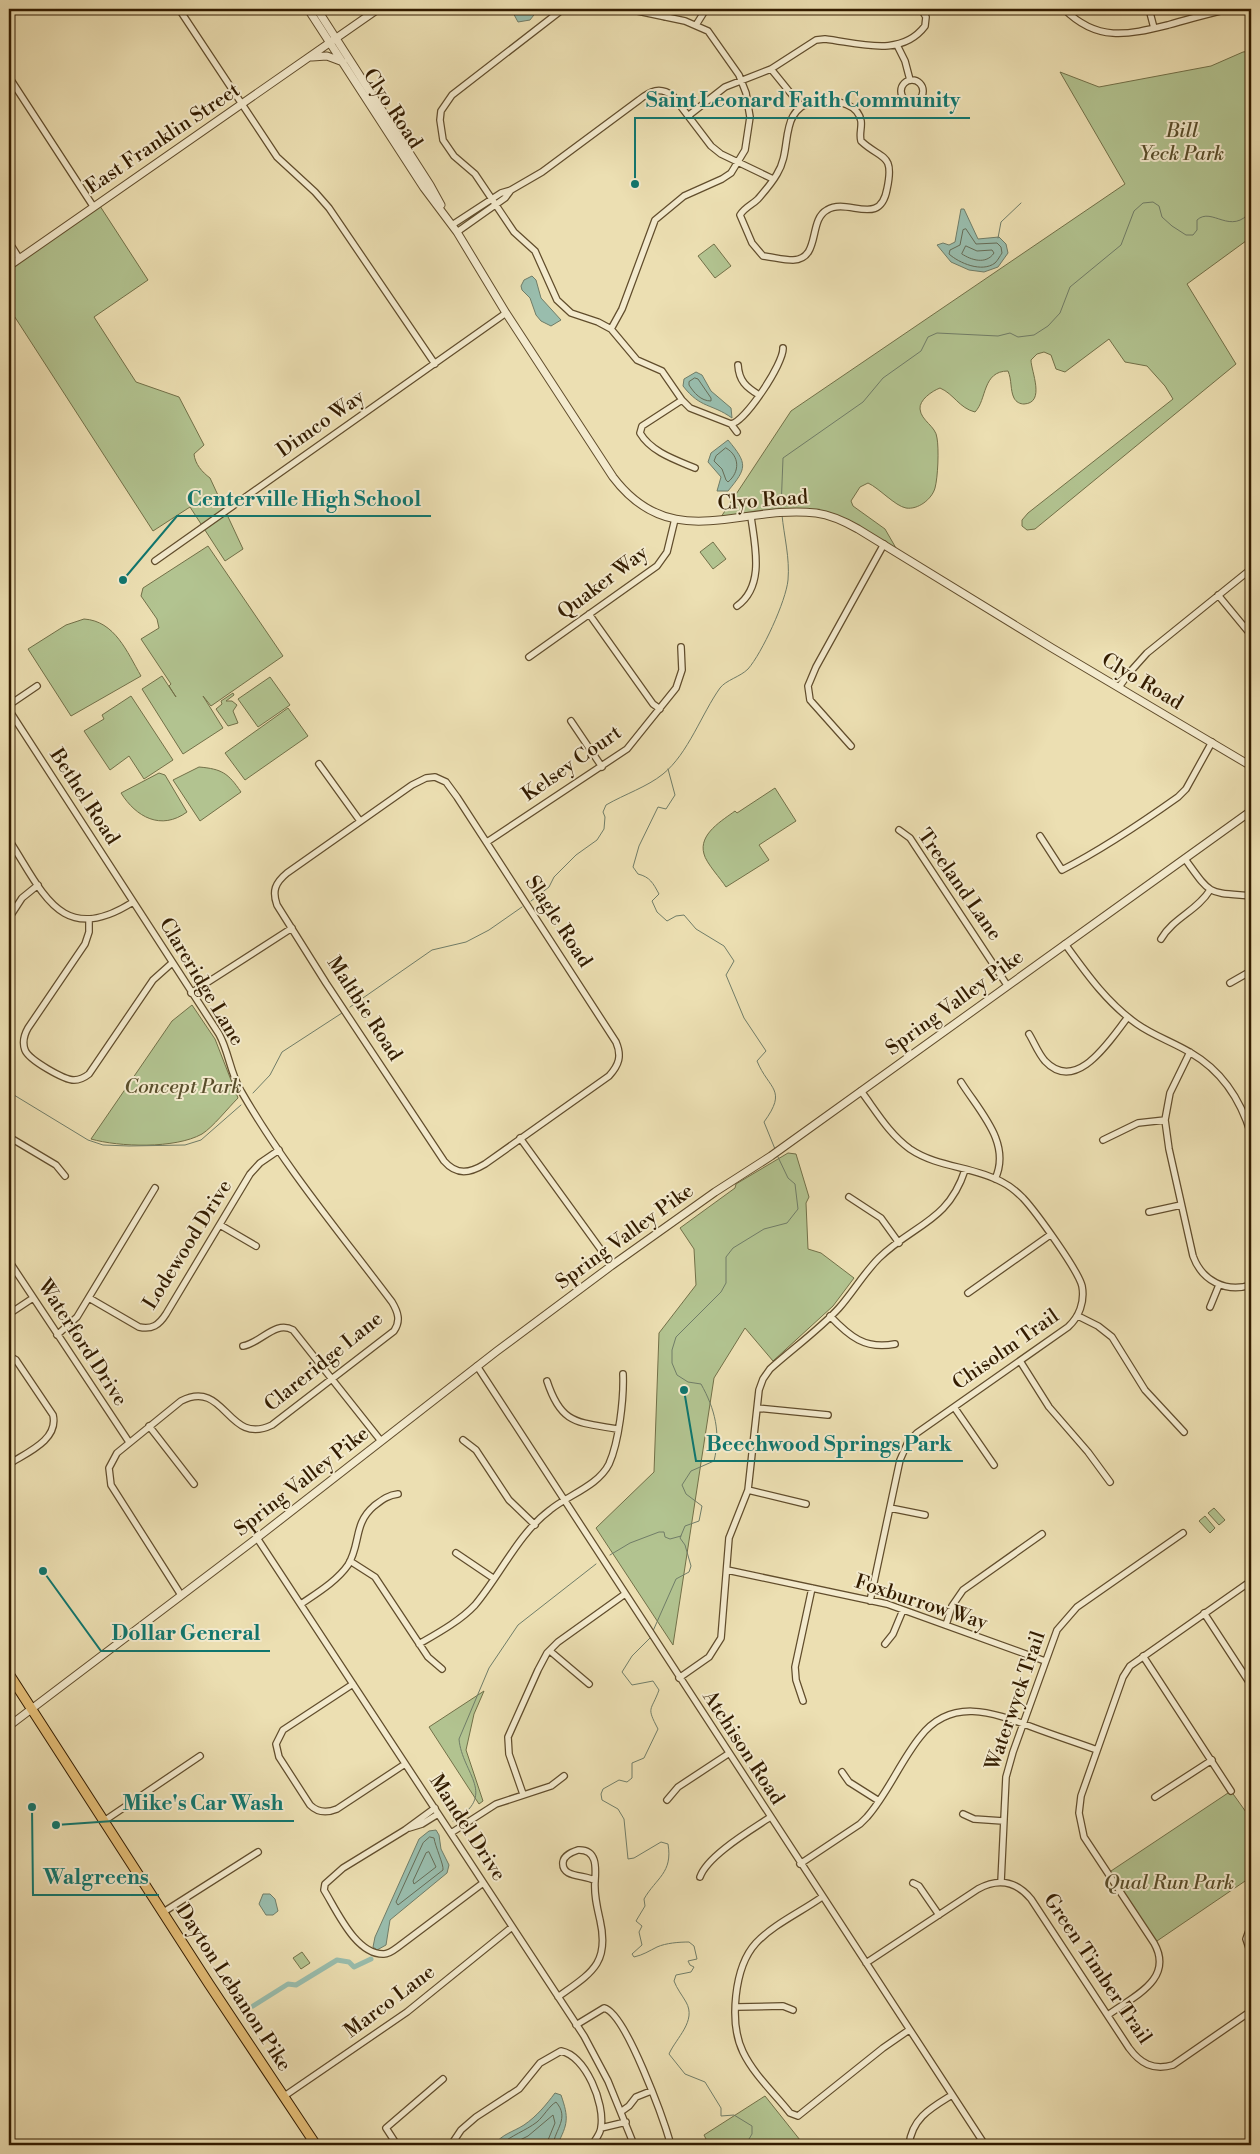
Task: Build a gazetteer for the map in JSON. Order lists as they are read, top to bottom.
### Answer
{
  "streets": {
    "main road": ["Dayton Lebanon Pike"],
    "street": [
      "Clyo Road",
      "East Franklin Street",
      "Dimco Way",
      "Quaker Way",
      "Kelsey Court",
      "Bethel Road",
      "Treeland Lane",
      "Slagle Road",
      "Clareridge Lane",
      "Spring Valley Pike",
      "Maltbie Road",
      "Lodewood Drive",
      "Waterford Drive",
      "Chisolm Trail",
      "Foxburrow Way",
      "Waterwyck Trail",
      "Atchison Road",
      "Mandel Drive",
      "Green Timber Trail",
      "Marco Lane"
    ]
  },
  "crossings": [
    ["Clyo Road", "East Franklin Street"],
    ["Clyo Road", "Dimco Way"],
    ["Clyo Road", "Quaker Way"],
    ["Kelsey Court", "Slagle Road"],
    ["Bethel Road", "Clareridge Lane"],
    ["Treeland Lane", "Spring Valley Pike"],
    ["Slagle Road", "Maltbie Road"],
    ["Clareridge Lane", "Spring Valley Pike"],
    ["Clareridge Lane", "Lodewood Drive"],
    ["Clareridge Lane", "Waterford Drive"],
    ["Spring Valley Pike", "Chisolm Trail"],
    ["Spring Valley Pike", "Atchison Road"],
    ["Spring Valley Pike", "Mandel Drive"],
    ["Spring Valley Pike", "Dayton Lebanon Pike"],
    ["Chisolm Trail", "Foxburrow Way"],
    ["Foxburrow Way", "Waterwyck Trail"],
    ["Waterwyck Trail", "Green Timber Trail"],
    ["Mandel Drive", "Marco Lane"],
    ["Dayton Lebanon Pike", "Marco Lane"]
  ],
  "parks": ["Bill Yeck Park", "Concept Park", "Qual Run Park"],
  "places": [
    "Saint Leonard Faith Community",
    "Centerville High School",
    "Beechwood Springs Park",
    "Dollar General",
    "Walgreens",
    "Mike's Car Wash"
  ]
}
